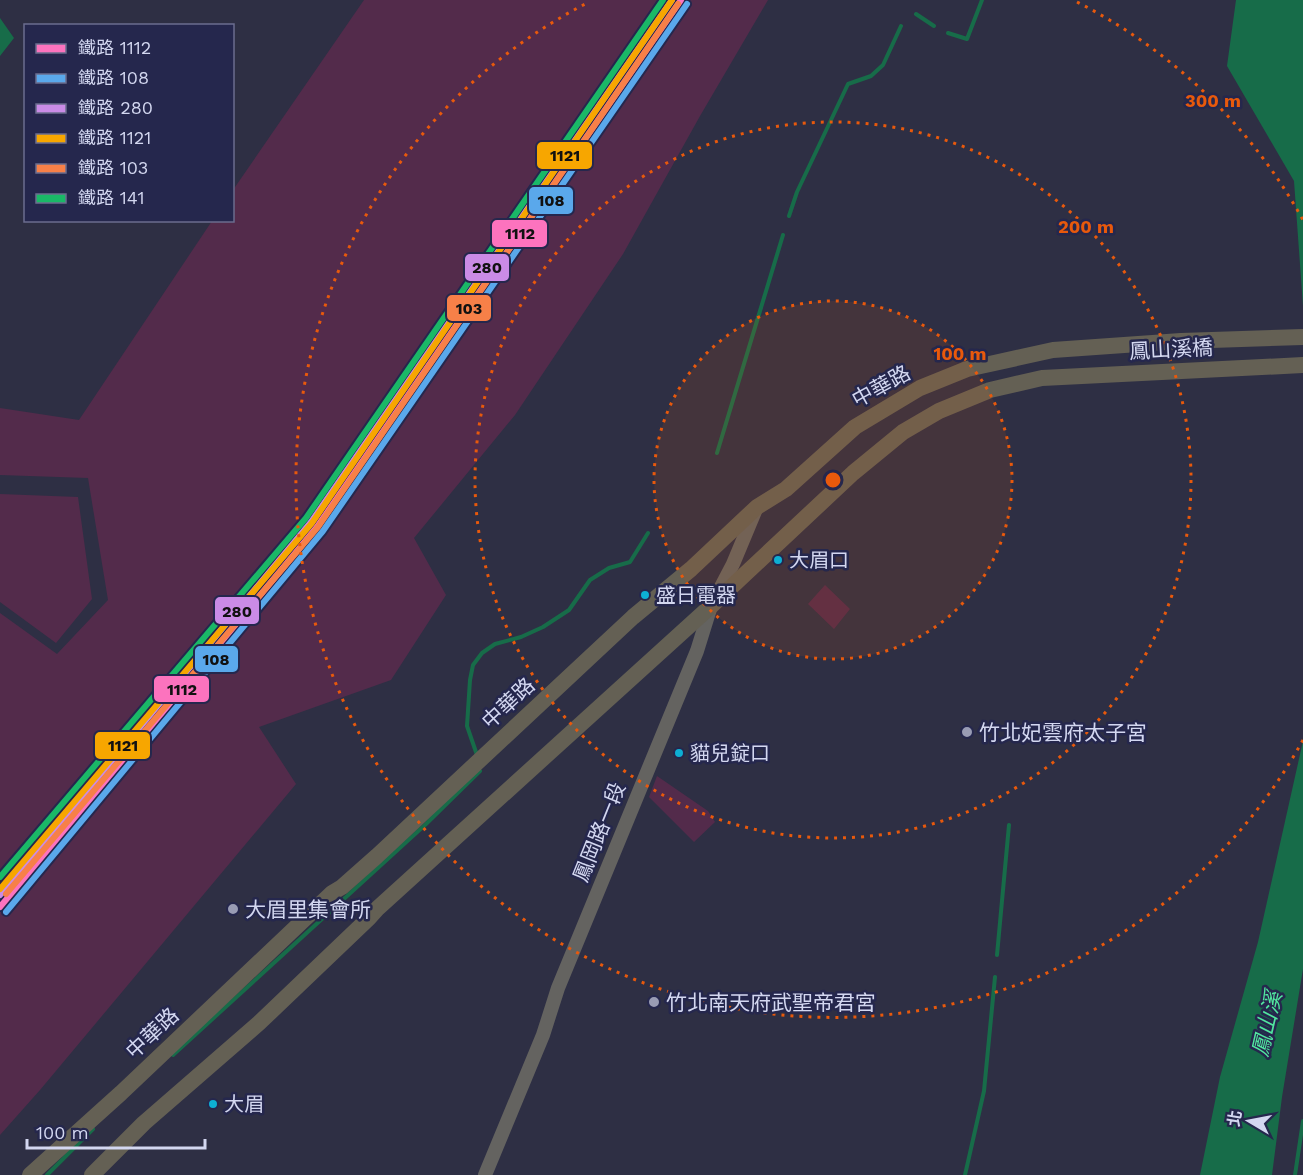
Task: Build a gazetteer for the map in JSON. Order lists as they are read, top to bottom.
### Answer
{
  "streets": {
    "main road": ["鳳山溪橋", "中華路"],
    "street": ["鳳岡路一段"]
  },
  "crossings": [
    ["鳳山溪橋", "中華路"],
    ["鳳山溪橋", "鳳岡路一段"],
    ["中華路", "鳳岡路一段"]
  ],
  "water": ["鳳山溪"],
  "places": [
    "大眉口",
    "盛日電器",
    "竹北妃雲府太子宮",
    "貓兒錠口",
    "大眉里集會所",
    "竹北南天府武聖帝君宮",
    "大眉"
  ],
  "lines": [
    "rail line 1112",
    "rail line 280",
    "rail line 1121",
    "rail line 141",
    "rail line 108",
    "rail line 103"
  ],
  "legend": [
    "鐵路 1112",
    "鐵路 108",
    "鐵路 280",
    "鐵路 1121",
    "鐵路 103",
    "鐵路 141"
  ],
  "scale_bar": "100 m",
  "north": "left",
  "rings": ["300 m", "200 m", "100 m"]
}
